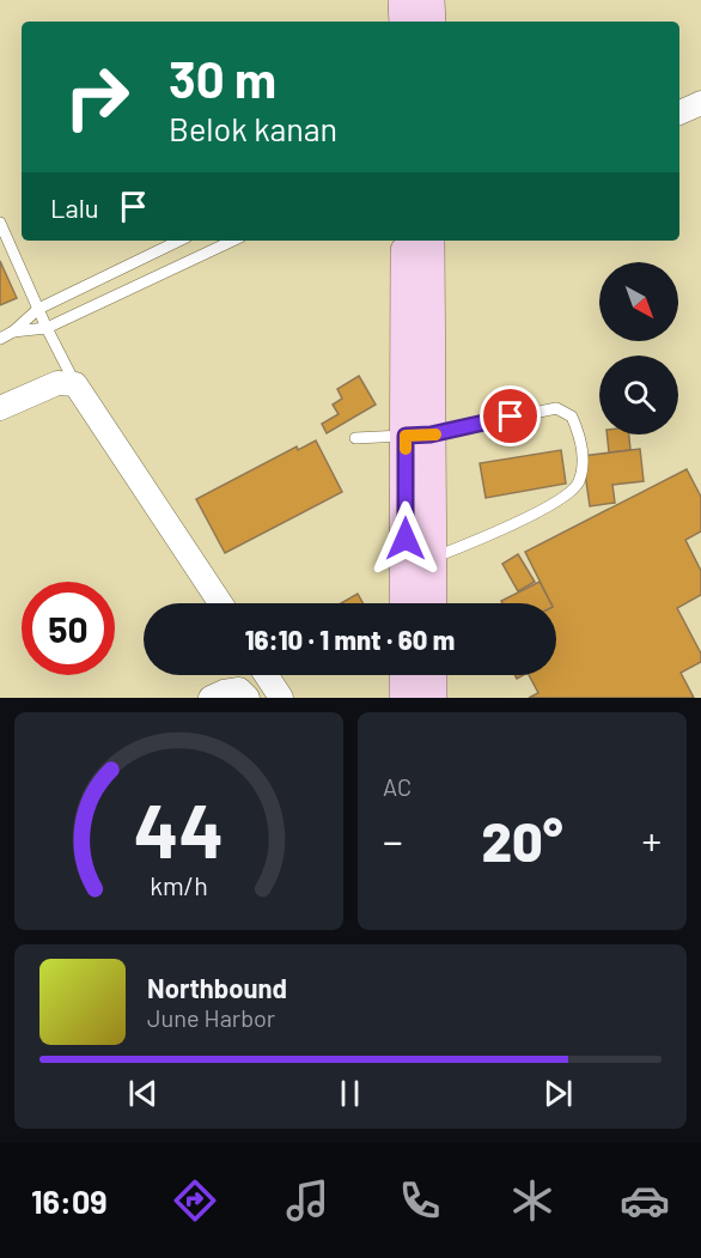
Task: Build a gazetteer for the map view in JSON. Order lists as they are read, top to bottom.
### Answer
{
  "north": "bottom right",
  "page": {
    "turn": ["30 m", "Belok kanan"],
    "then": "Lalu",
    "limit": "50",
    "trip": "16:10 · 1 mnt · 60 m",
    "tile": "AC",
    "heat": ["−", "20°", "+"],
    "song": ["Northbound", "June Harbor"],
    "tabs": "16:09",
    "gauge": ["44", "km/h"]
  }
}
